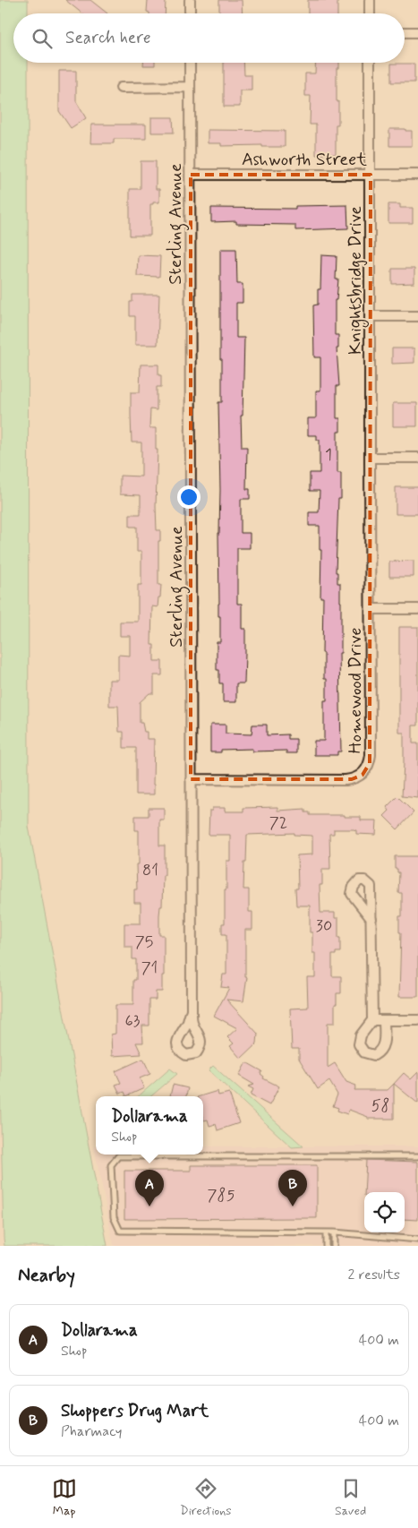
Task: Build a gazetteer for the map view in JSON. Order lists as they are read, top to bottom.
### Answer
{
  "streets": {
    "street": [
      "Ashworth Street",
      "Sterling Avenue",
      "Knightsbridge Drive",
      "Homewood Drive"
    ]
  },
  "crossings": [
    ["Ashworth Street", "Sterling Avenue"],
    ["Ashworth Street", "Knightsbridge Drive"],
    ["Sterling Avenue", "Homewood Drive"],
    ["Knightsbridge Drive", "Homewood Drive"]
  ],
  "house_numbers": [
    "1",
    "72",
    "81",
    "30",
    "75",
    "71",
    "63",
    "58",
    "785"
  ],
  "page": {
    "search": "Search here",
    "popup": ["Dollarama", "Shop"],
    "pins": ["A", "B"],
    "heading": ["Nearby", "2 results"],
    "list": [
      {
        "mark": "A",
        "name": "Dollarama",
        "note": "Shop",
        "value": "400 m"
      },
      {
        "mark": "B",
        "name": "Shoppers Drug Mart",
        "note": "Pharmacy",
        "value": "400 m"
      }
    ],
    "nav": ["Map", "Directions", "Saved"]
  }
}
